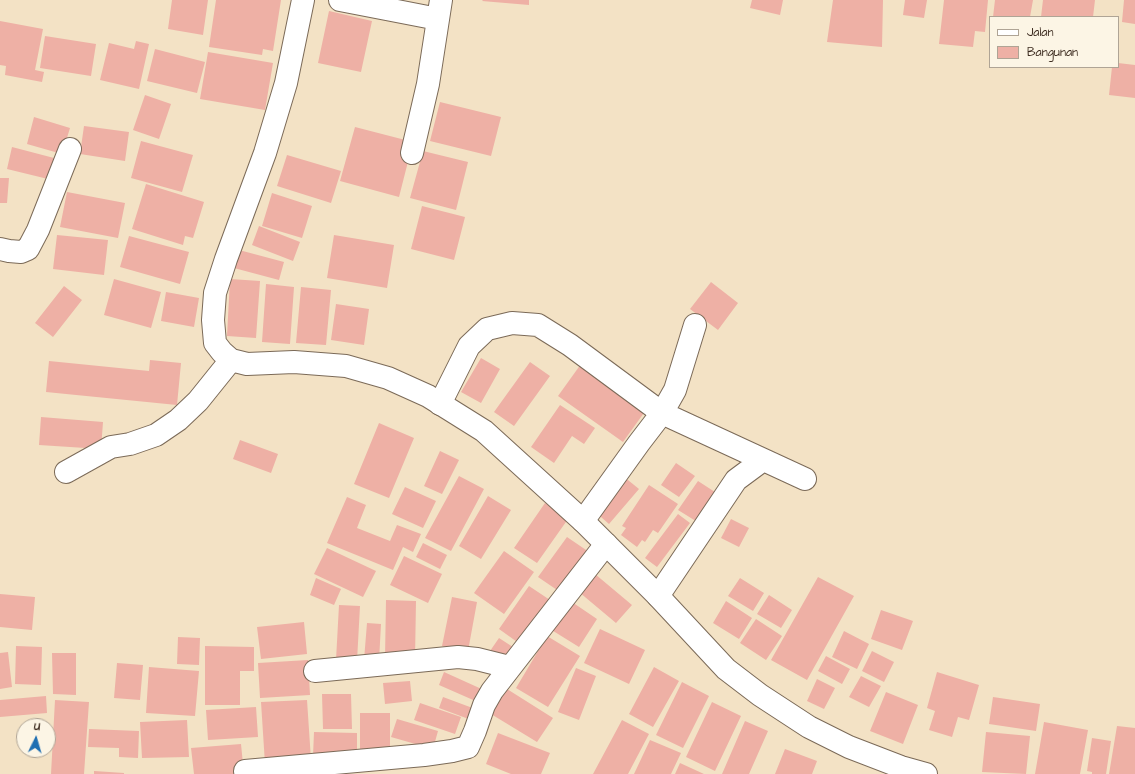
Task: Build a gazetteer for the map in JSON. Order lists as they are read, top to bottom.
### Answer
{
  "legend": ["Jalan", "Bangunan"],
  "north": "top"
}
